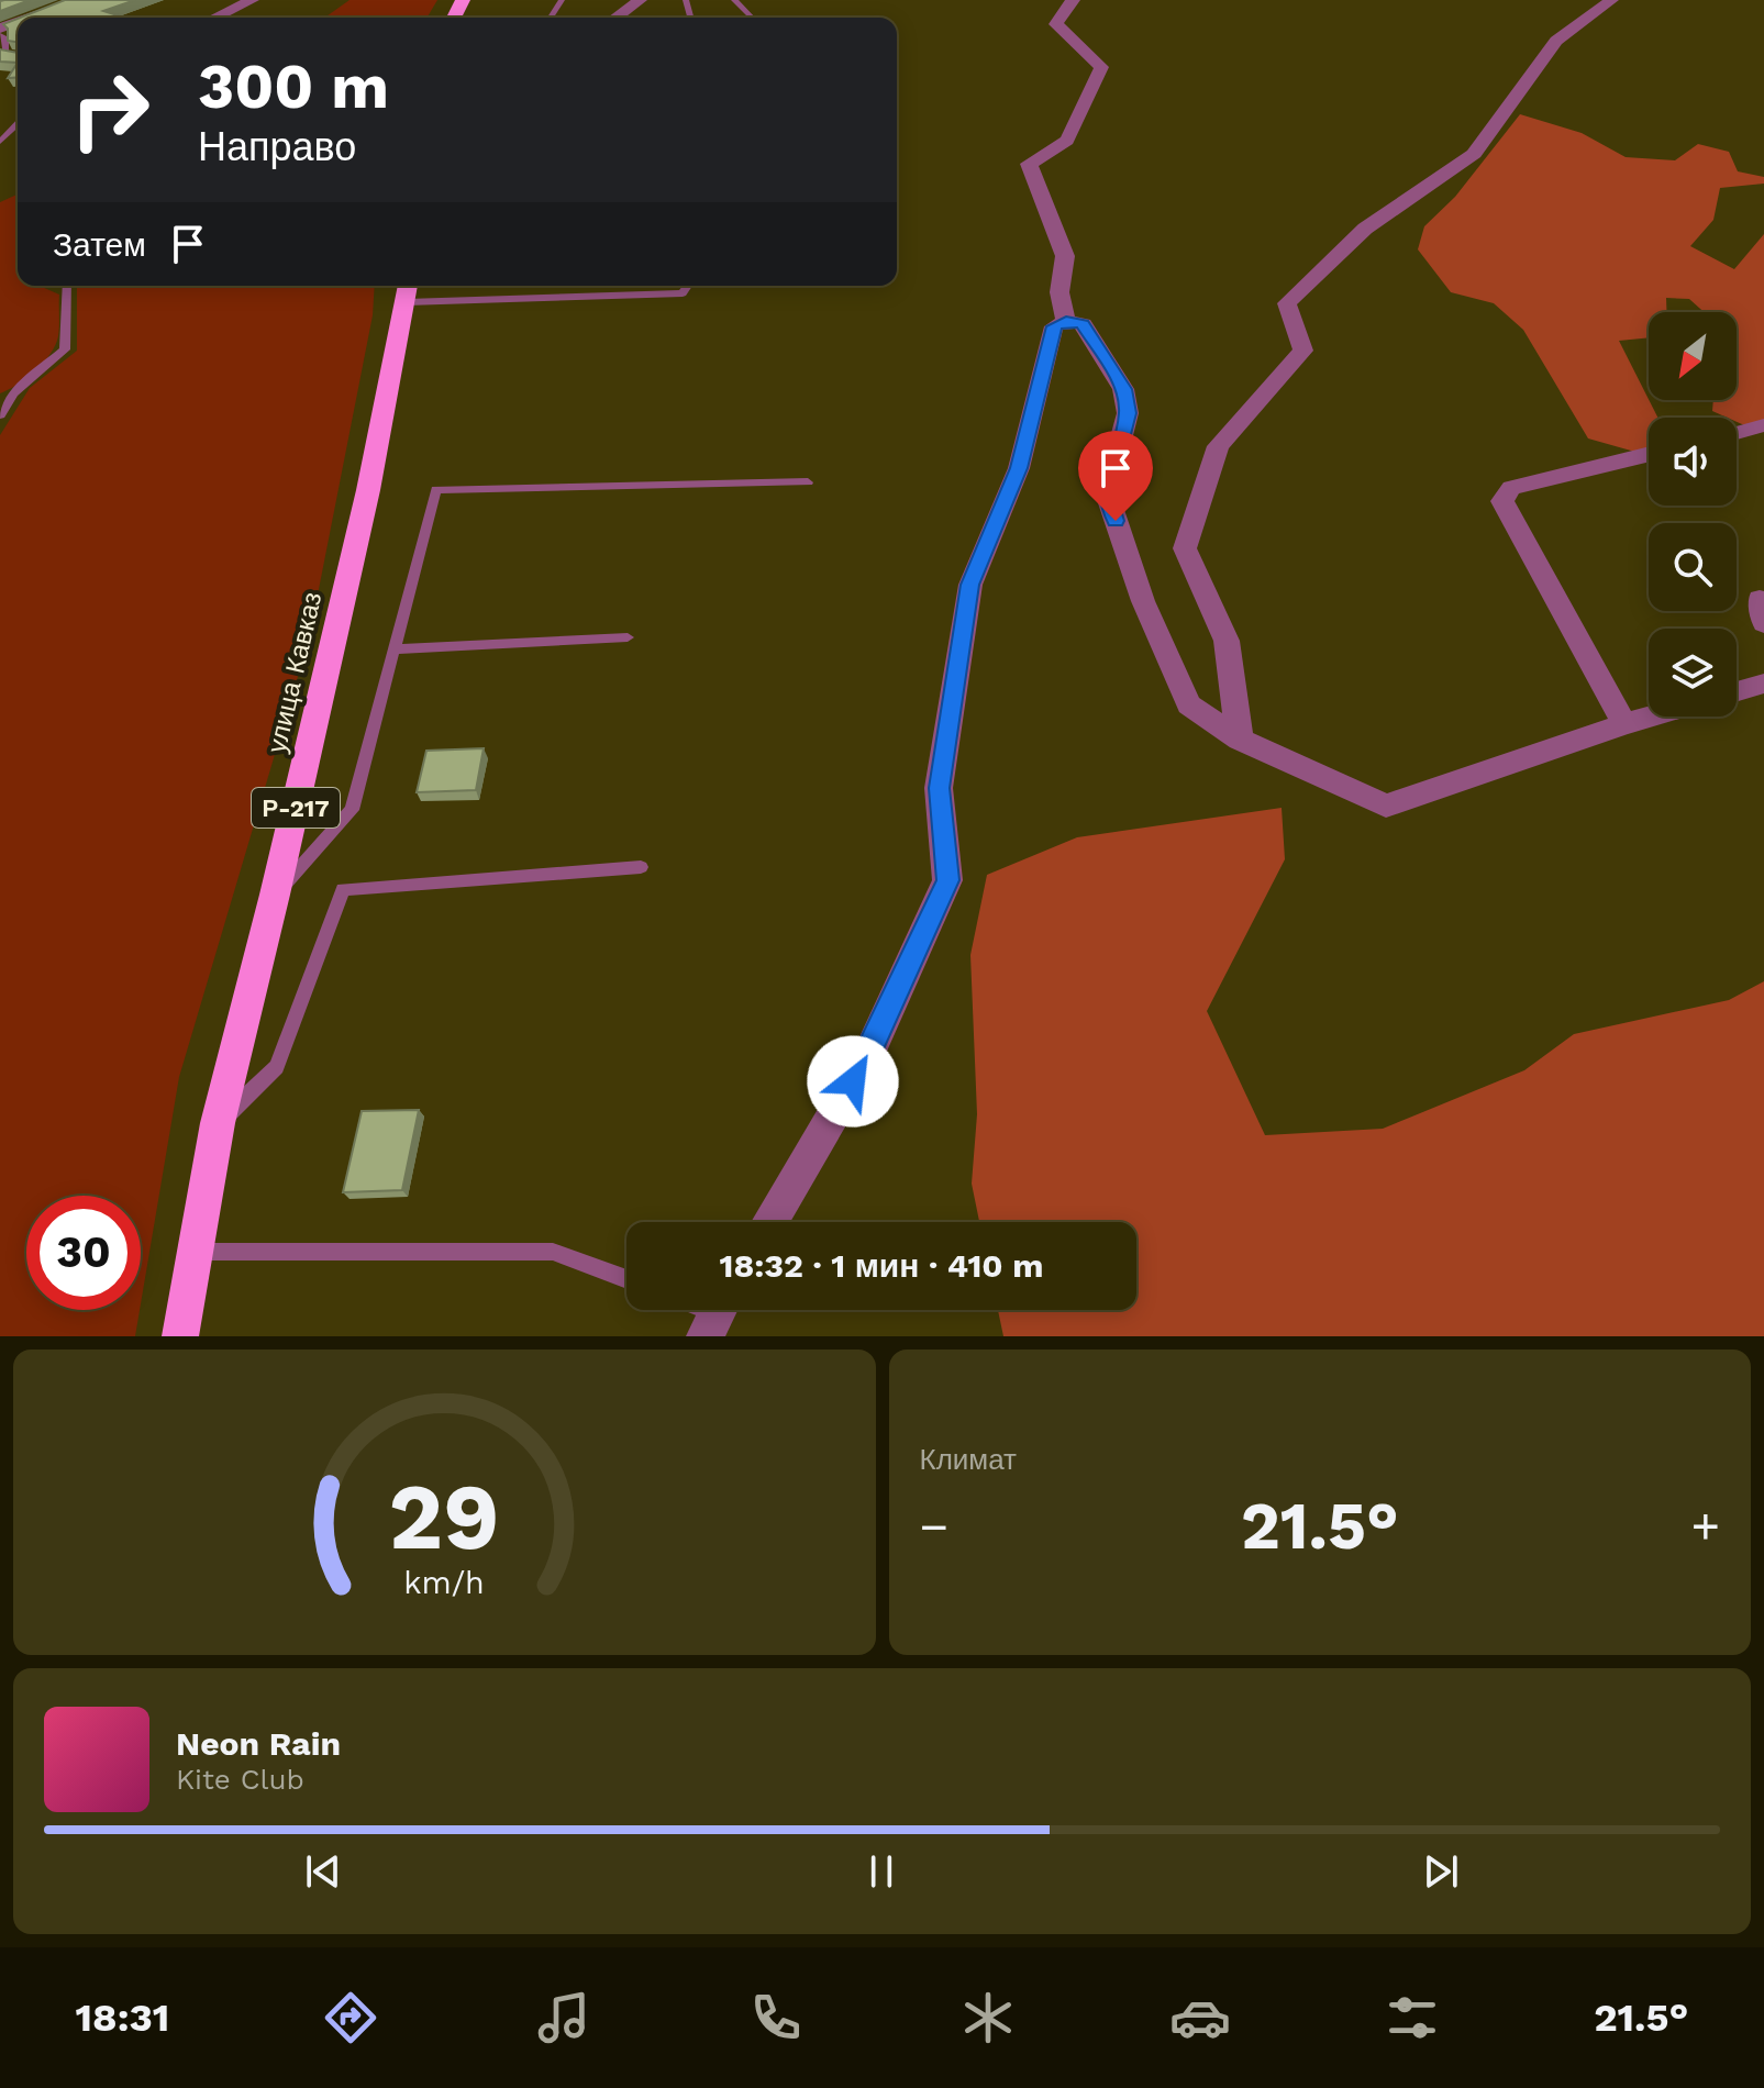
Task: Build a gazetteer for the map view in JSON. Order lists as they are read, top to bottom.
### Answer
{
  "streets": {
    "highway": ["улица Кавказ", "Р-217"]
  },
  "north": "bottom left",
  "page": {
    "turn": ["300 m", "Направо"],
    "then": "Затем",
    "limit": "30",
    "trip": "18:32 · 1 мин · 410 m",
    "tile": "Климат",
    "heat": ["−", "21.5°", "+"],
    "song": ["Neon Rain", "Kite Club"],
    "tabs": ["18:31", "21.5°"],
    "gauge": ["29", "km/h"]
  }
}
